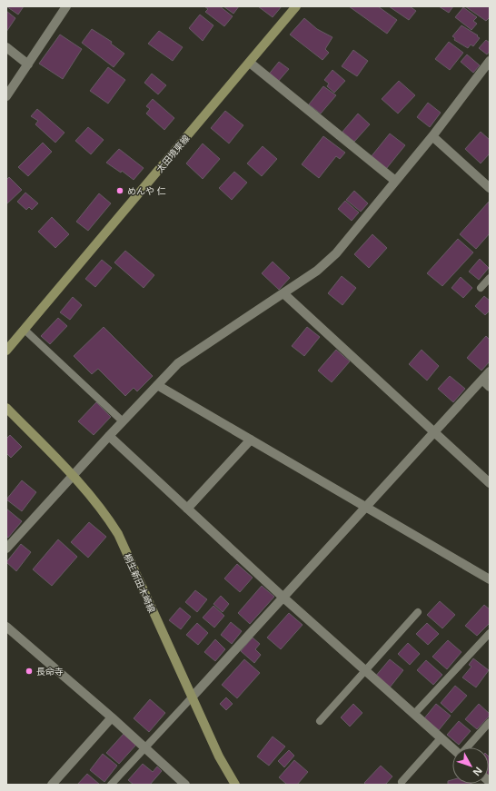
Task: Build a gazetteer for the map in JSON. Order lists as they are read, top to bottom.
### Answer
{
  "streets": {
    "main road": ["太田境東線", "桐生新田木崎線"]
  },
  "places": ["めんや 仁", "長命寺"],
  "north": "bottom right"
}
